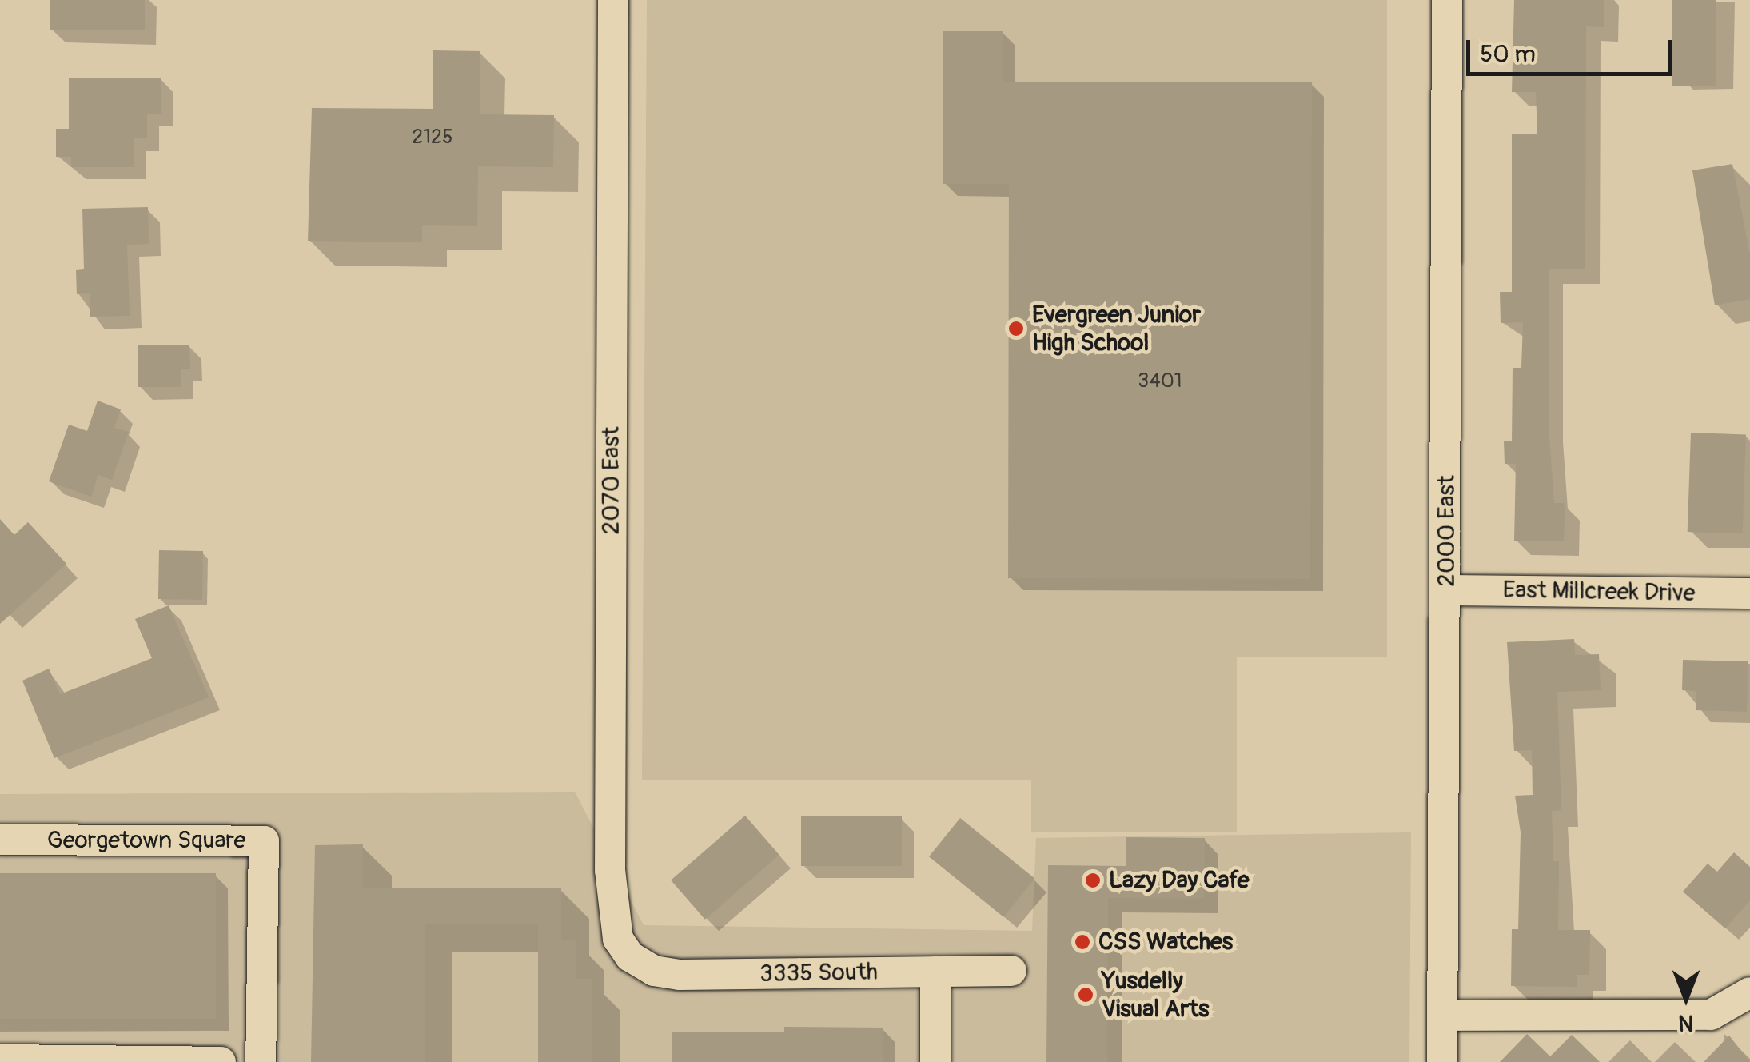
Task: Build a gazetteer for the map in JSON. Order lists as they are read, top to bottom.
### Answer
{
  "streets": {
    "street": [
      "2070 East",
      "2000 East",
      "East Millcreek Drive",
      "Georgetown Square",
      "3335 South"
    ]
  },
  "crossings": [
    ["2070 East", "3335 South"],
    ["2000 East", "East Millcreek Drive"]
  ],
  "places": [
    "Evergreen Junior High School",
    "Lazy Day Cafe",
    "CSS Watches",
    "Yusdelly Visual Arts"
  ],
  "house_numbers": ["2125", "3401"],
  "scale_bar": "50 m",
  "north": "bottom"
}
